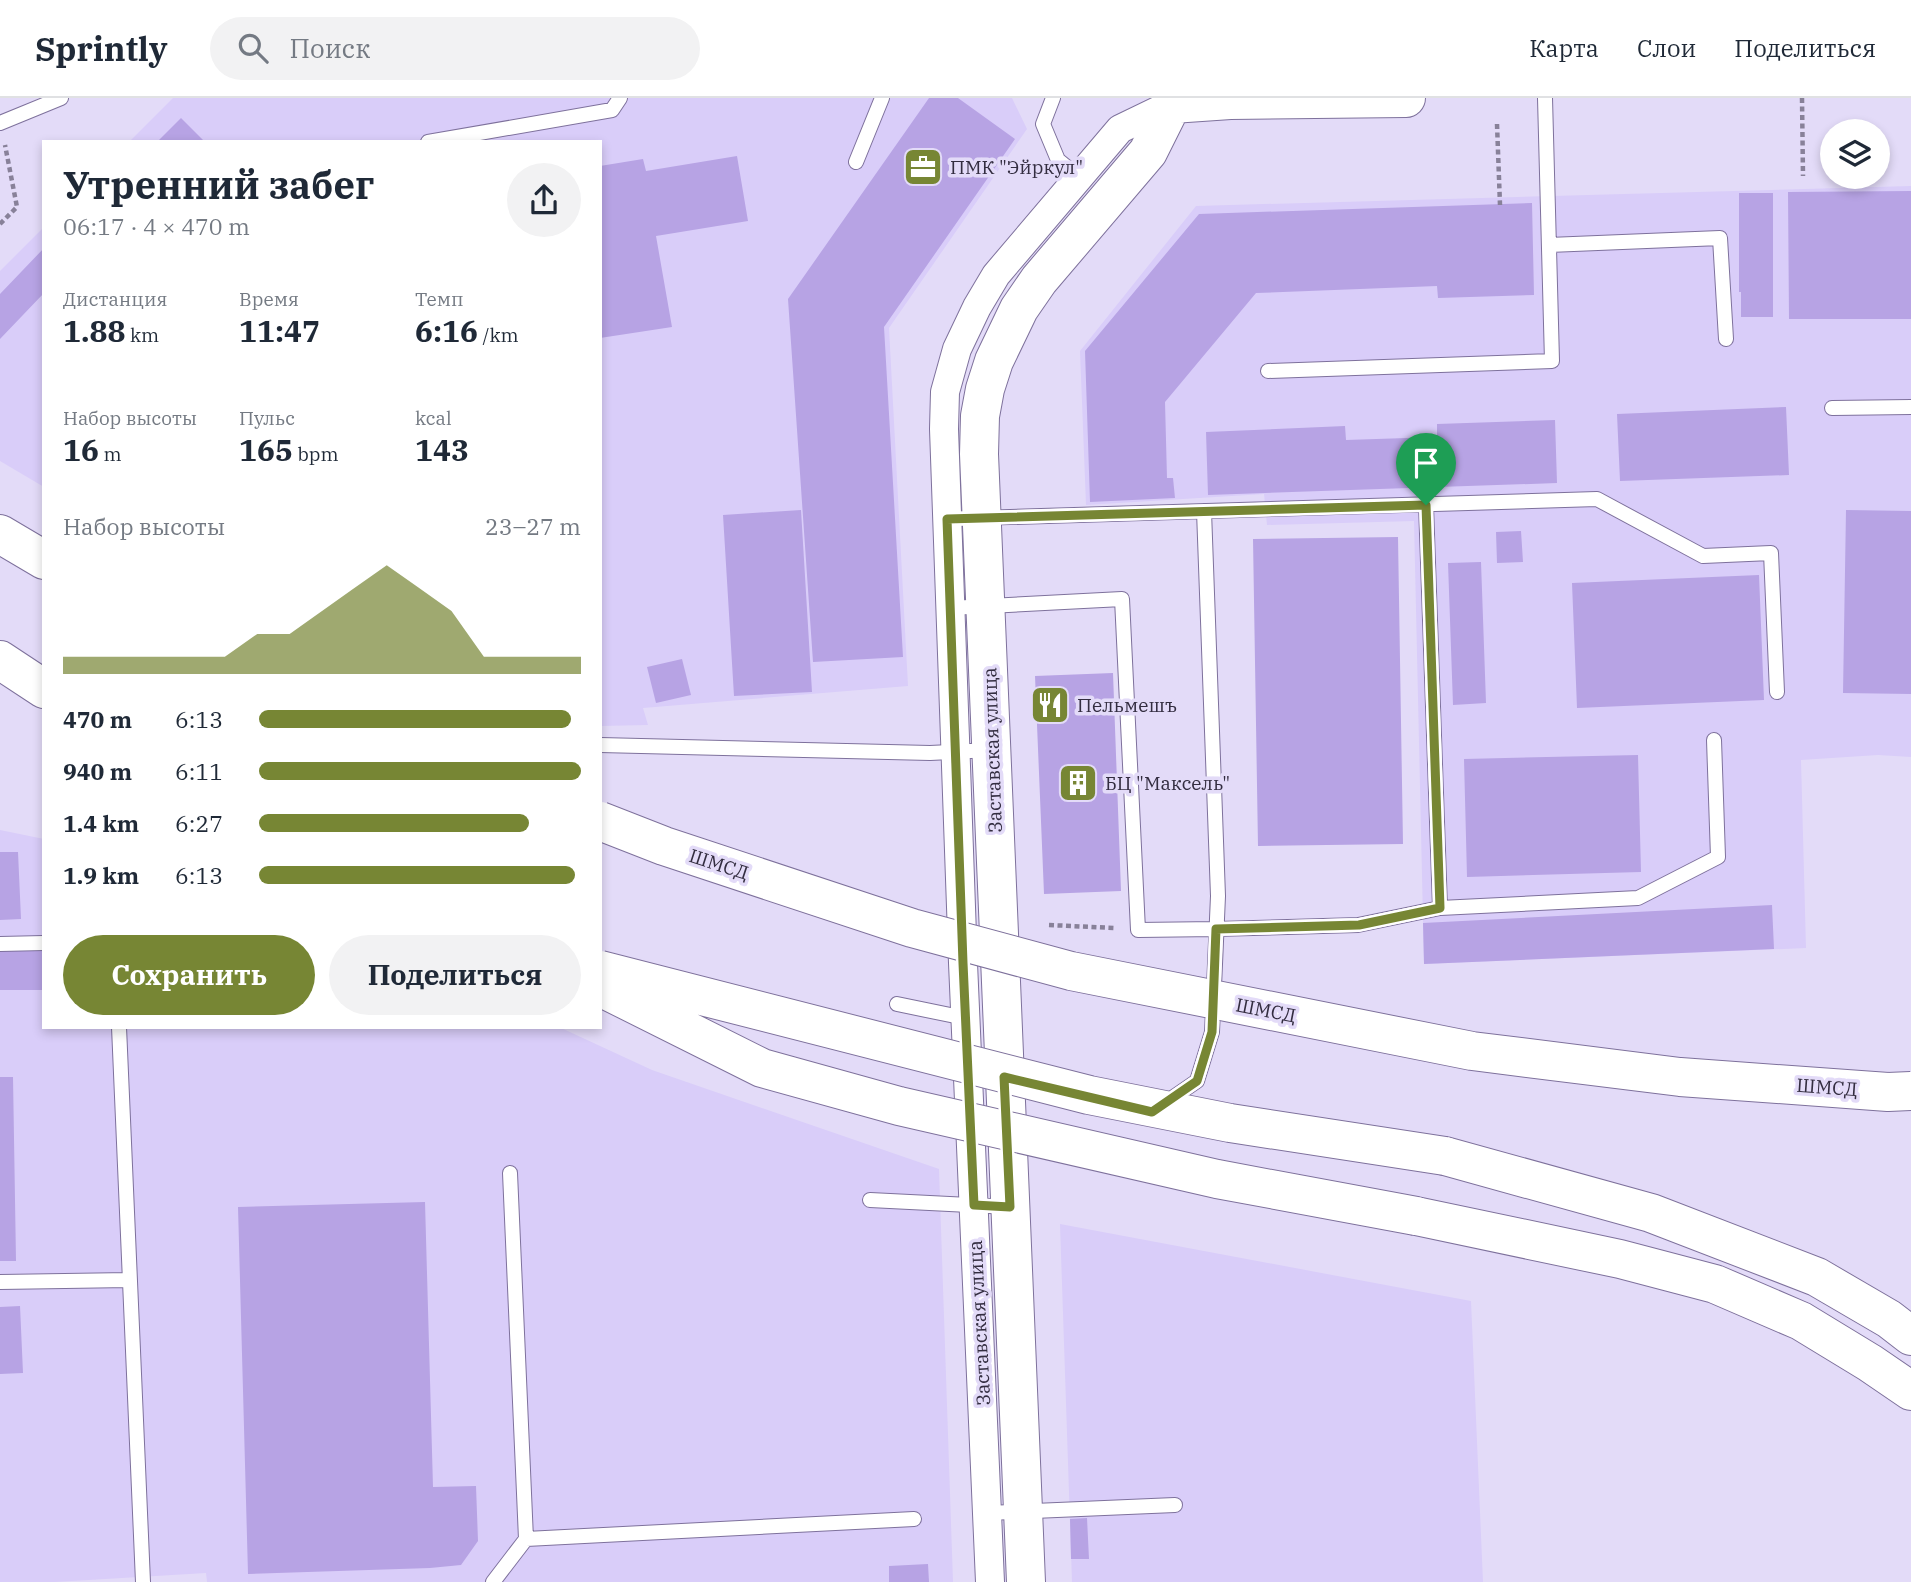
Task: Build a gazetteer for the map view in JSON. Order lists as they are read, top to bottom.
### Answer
{
  "streets": {
    "main road": ["Заставская улица", "ШМСД"]
  },
  "places": {
    "office": ["ПМК \"Эйркул\""],
    "restaurant": ["Пельмешъ"],
    "building": ["БЦ \"Максель\""]
  },
  "page": {
    "header": "Sprintly",
    "search": "Поиск",
    "nav": ["Карта", "Слои", "Поделиться"],
    "heading": ["Утренний забег", "06:17 · 4 × 470 m"],
    "stats": [
      ["Дистанция", "1.88 km"],
      ["Время", "11:47"],
      ["Темп", "6:16 /km"],
      ["Набор высоты", "16 m"],
      ["Пульс", "165 bpm"],
      ["kcal", "143"]
    ],
    "chart": ["Набор высоты", "23–27 m"],
    "list": [
      {
        "name": "470 m",
        "note": "6:13"
      },
      {
        "name": "940 m",
        "note": "6:11"
      },
      {
        "name": "1.4 km",
        "note": "6:27"
      },
      {
        "name": "1.9 km",
        "note": "6:13"
      }
    ],
    "buttons": ["Сохранить", "Поделиться"]
  }
}
